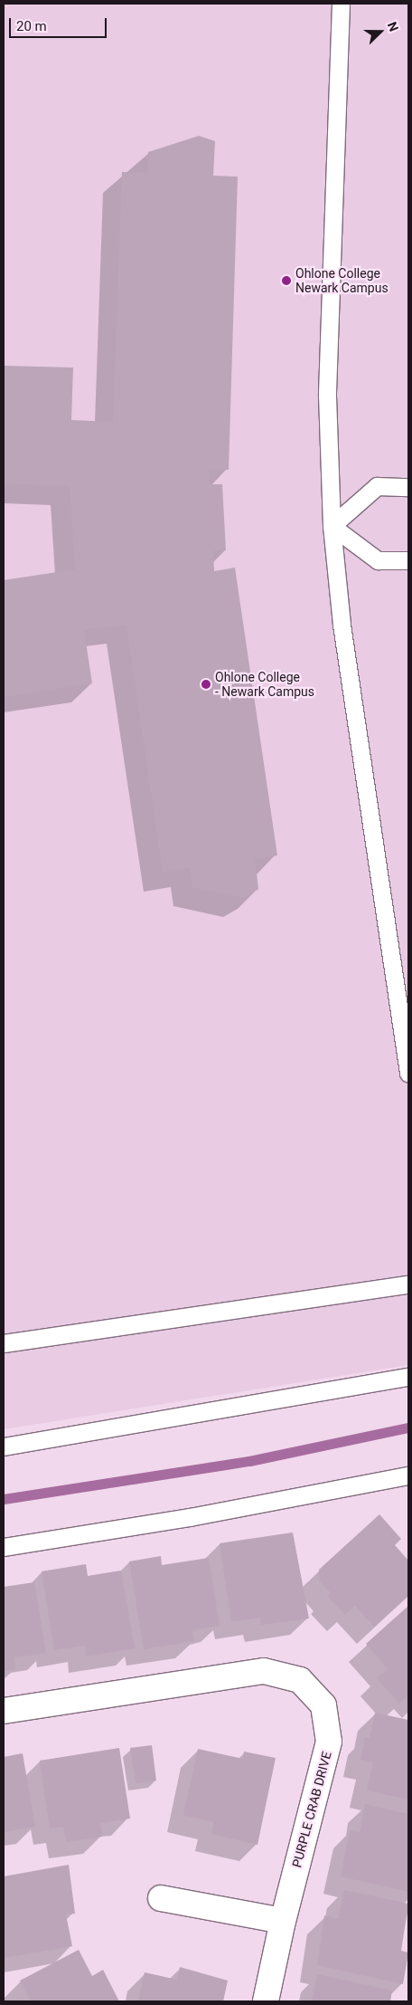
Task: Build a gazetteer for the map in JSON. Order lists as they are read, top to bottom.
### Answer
{
  "streets": {
    "street": ["PURPLE CRAB DRIVE"]
  },
  "places": ["Ohlone College Newark Campus", "Ohlone College - Newark Campus"],
  "scale_bar": "20 m",
  "north": "right"
}
